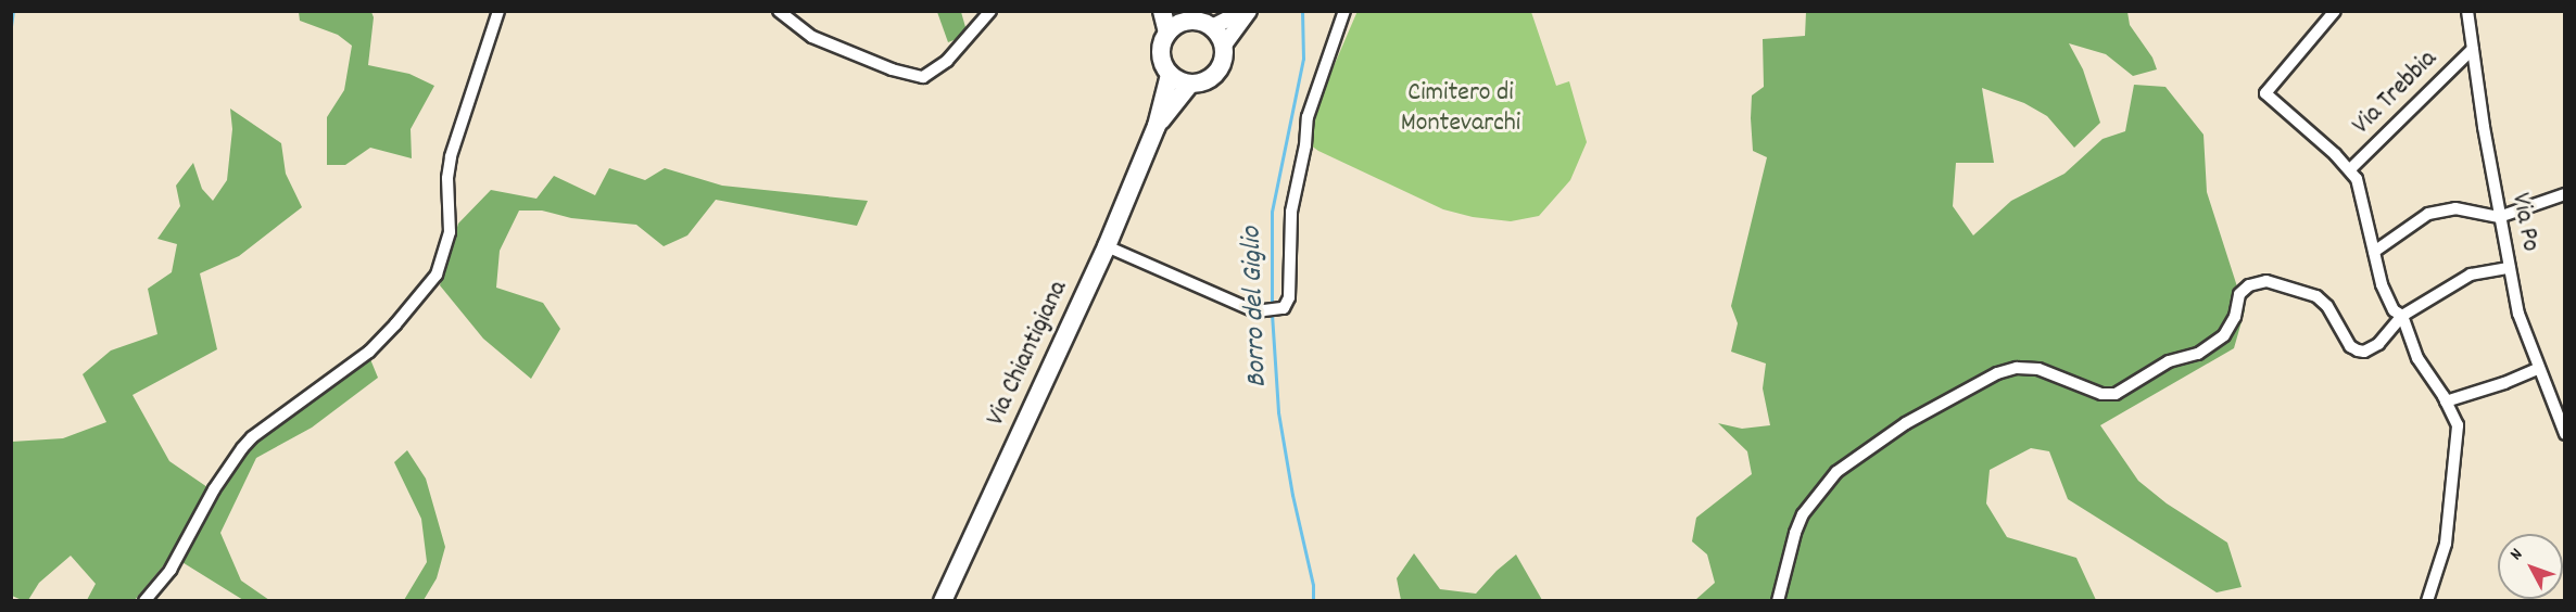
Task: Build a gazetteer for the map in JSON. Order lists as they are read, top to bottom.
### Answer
{
  "streets": {
    "main road": ["Via Chiantigiana"],
    "street": ["Via Trebbia", "Via Po"]
  },
  "crossings": [
    ["Via Trebbia", "Via Po"]
  ],
  "water": ["Borro del Giglio"],
  "parks": ["Cimitero di Montevarchi"],
  "north": "top left"
}
